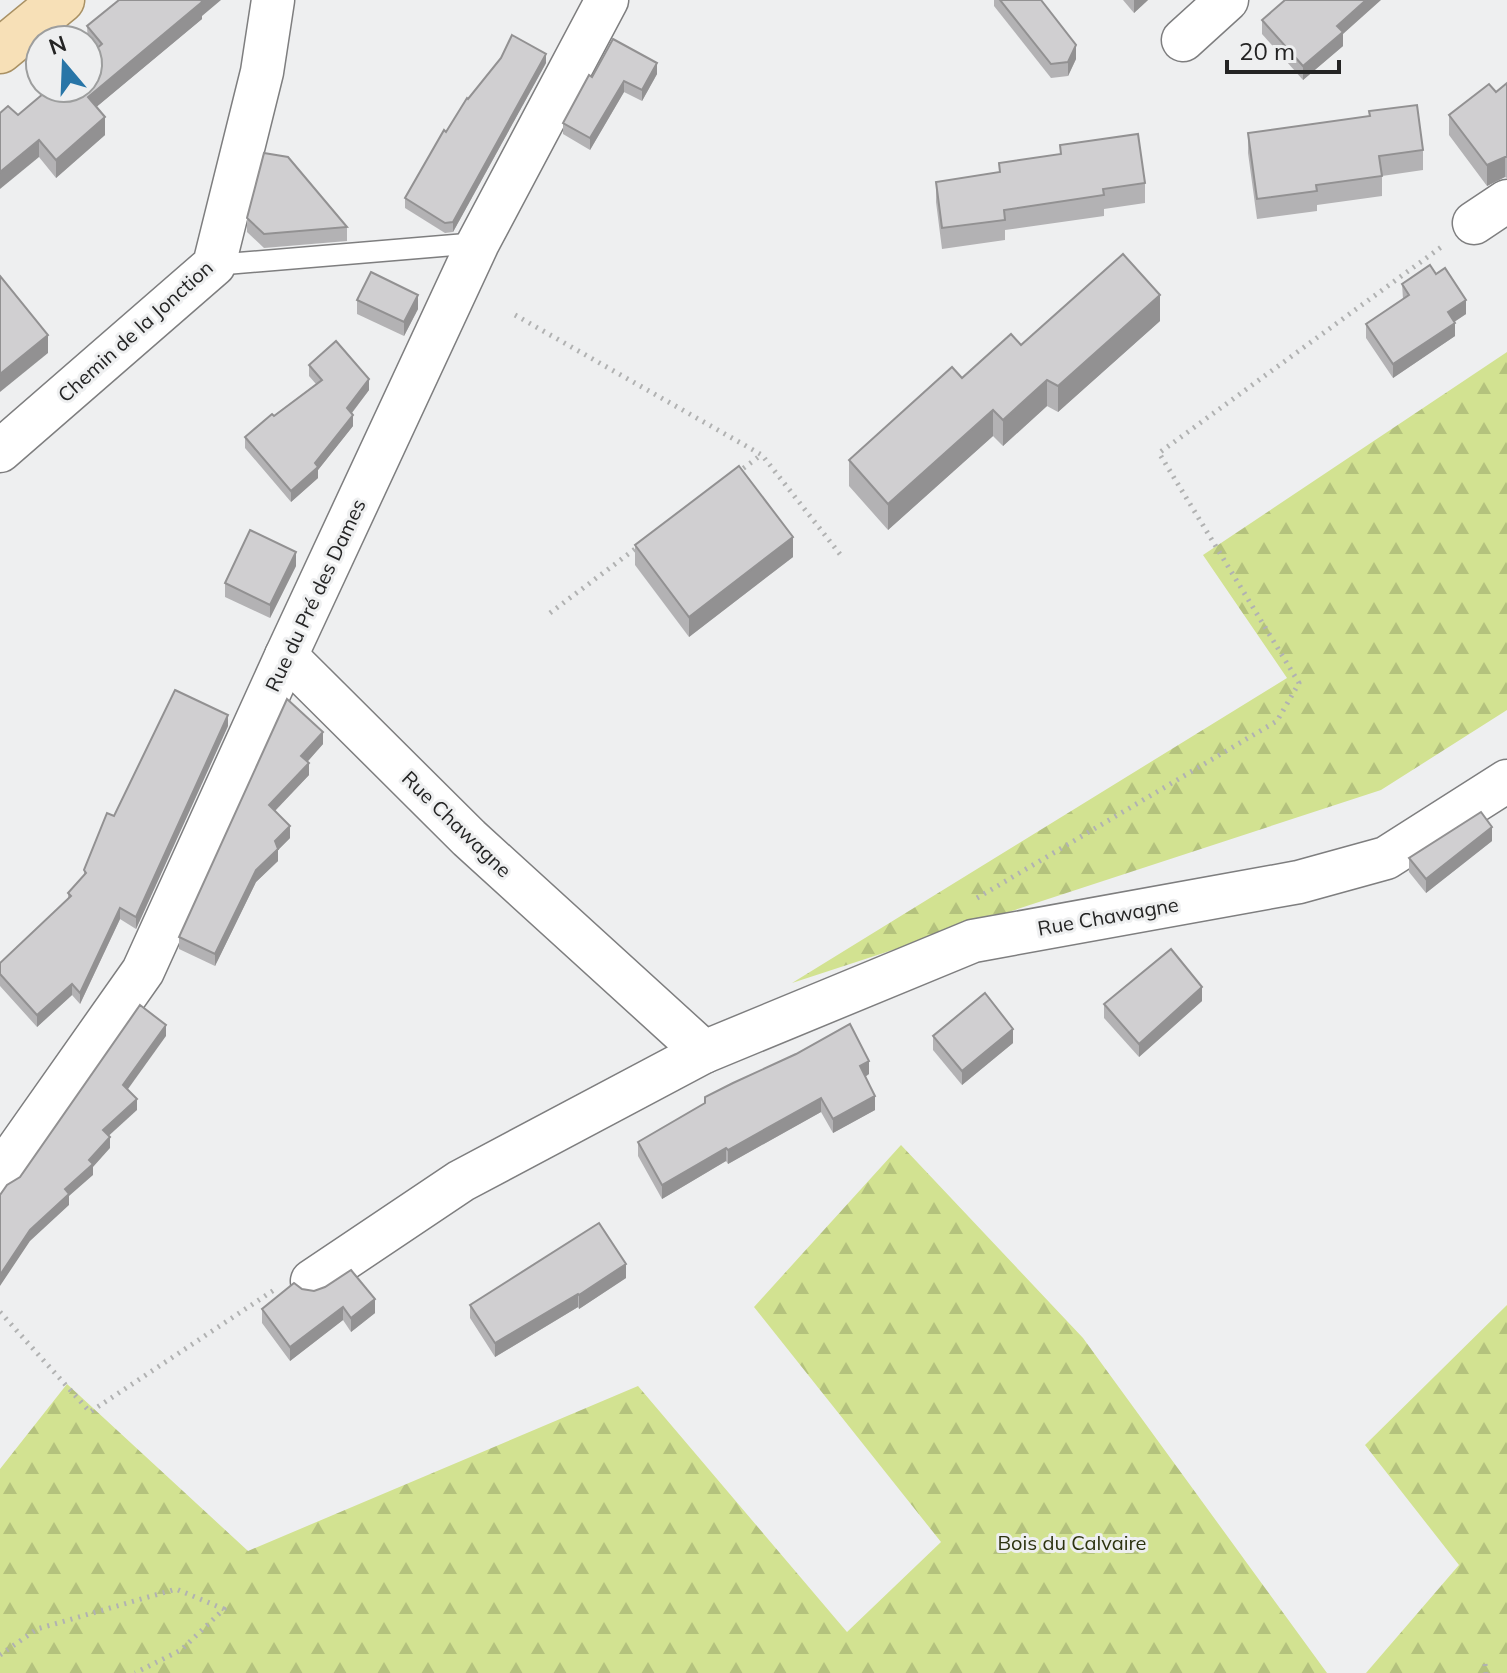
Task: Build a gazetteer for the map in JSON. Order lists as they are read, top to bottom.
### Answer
{
  "streets": {
    "street": ["Chemin de la Jonction", "Rue du Pré des Dames", "Rue Chawagne"]
  },
  "crossings": [
    ["Rue du Pré des Dames", "Rue Chawagne"]
  ],
  "parks": ["Bois du Calvaire"],
  "scale_bar": "20 m",
  "north": "top"
}
